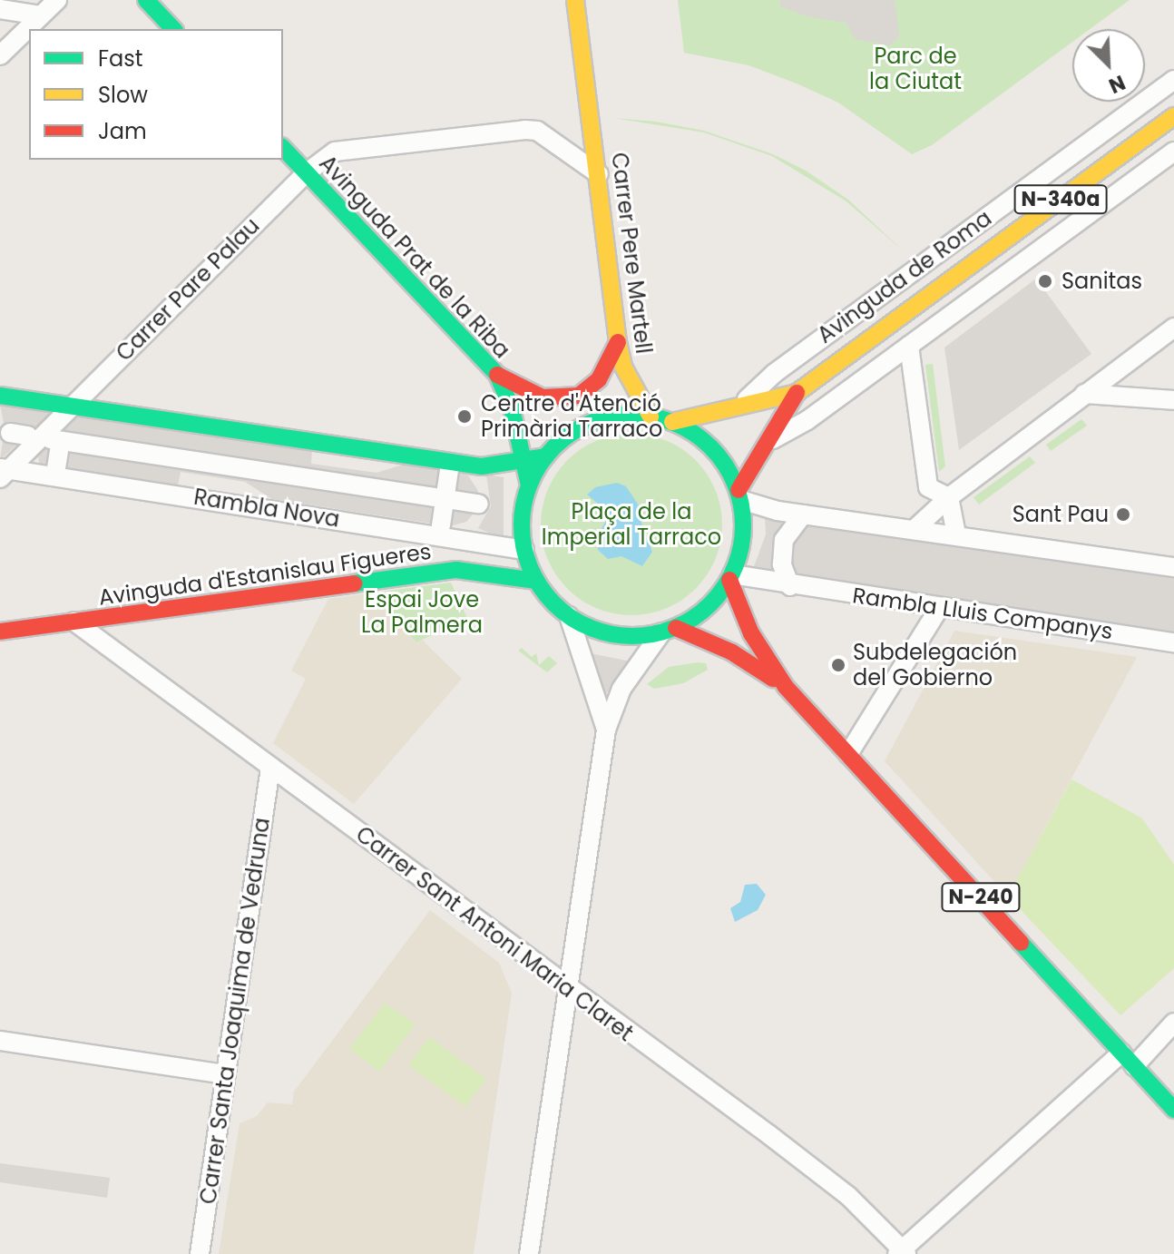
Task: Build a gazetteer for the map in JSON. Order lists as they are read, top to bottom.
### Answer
{
  "streets": {
    "main road": [
      "N-340a",
      "Carrer Pere Martell",
      "Avinguda Prat de la Riba",
      "Avinguda de Roma",
      "Avinguda d'Estanislau Figueres",
      "N-240"
    ],
    "street": [
      "Carrer Pare Palau",
      "Rambla Nova",
      "Rambla Lluis Companys",
      "Carrer Sant Antoni Maria Claret",
      "Carrer Santa Joaquima de Vedruna"
    ]
  },
  "crossings": [
    ["Carrer Pere Martell", "Avinguda Prat de la Riba"],
    ["Carrer Pere Martell", "Avinguda de Roma"],
    ["Carrer Pere Martell", "Carrer Pare Palau"],
    ["Carrer Pere Martell", "Rambla Nova"],
    ["Carrer Pere Martell", "Avinguda d'Estanislau Figueres"],
    ["Carrer Pere Martell", "Rambla Lluis Companys"],
    ["Carrer Pere Martell", "N-240"],
    ["Avinguda Prat de la Riba", "Avinguda de Roma"],
    ["Avinguda Prat de la Riba", "Carrer Pare Palau"],
    ["Avinguda Prat de la Riba", "Rambla Nova"],
    ["Avinguda Prat de la Riba", "Avinguda d'Estanislau Figueres"],
    ["Avinguda Prat de la Riba", "Rambla Lluis Companys"],
    ["Avinguda Prat de la Riba", "N-240"],
    ["Avinguda de Roma", "Rambla Nova"],
    ["Avinguda de Roma", "Avinguda d'Estanislau Figueres"],
    ["Avinguda de Roma", "Rambla Lluis Companys"],
    ["Avinguda de Roma", "N-240"],
    ["Carrer Pare Palau", "Rambla Nova"],
    ["Rambla Nova", "Avinguda d'Estanislau Figueres"],
    ["Rambla Nova", "Rambla Lluis Companys"],
    ["Rambla Nova", "N-240"],
    ["Avinguda d'Estanislau Figueres", "Rambla Lluis Companys"],
    ["Avinguda d'Estanislau Figueres", "N-240"],
    ["Avinguda d'Estanislau Figueres", "Carrer Sant Antoni Maria Claret"],
    ["Rambla Lluis Companys", "N-240"],
    ["Carrer Sant Antoni Maria Claret", "Carrer Santa Joaquima de Vedruna"]
  ],
  "parks": ["Parc de la Ciutat", "Plaça de la Imperial Tarraco", "Espai Jove La Palmera"],
  "places": [
    "Sanitas",
    "Centre d'Atenció Primària Tarraco",
    "Sant Pau",
    "Subdelegación del Gobierno"
  ],
  "legend": ["Fast", "Slow", "Jam"],
  "north": "bottom right"
}
